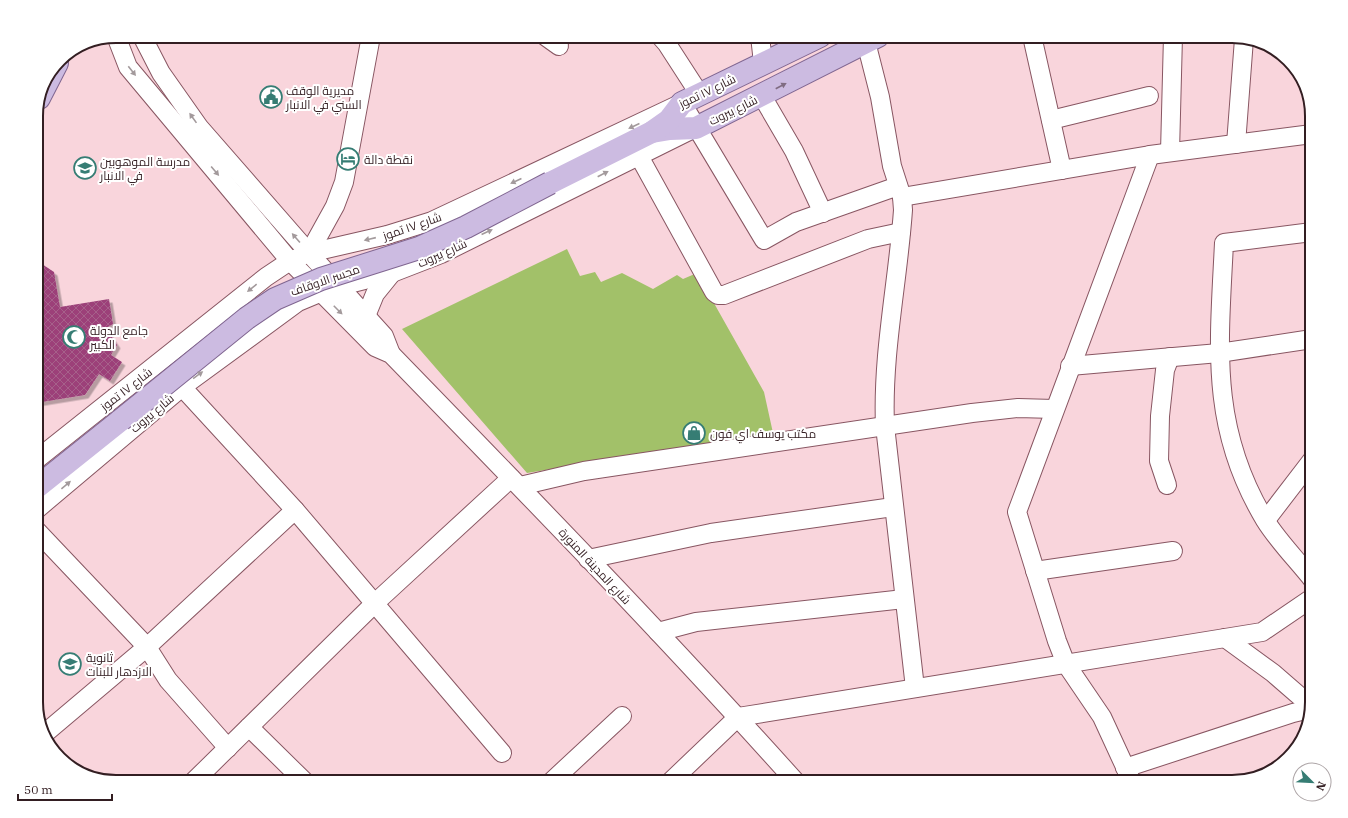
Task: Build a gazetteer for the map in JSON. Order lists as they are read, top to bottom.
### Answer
{
  "streets": {
    "main road": ["شارع ١٧ تموز", "شارع بيروت", "مجسر الاوقاف"],
    "street": ["شارع المدينة المنورة"]
  },
  "crossings": [
    ["شارع ١٧ تموز", "مجسر الاوقاف"],
    ["شارع بيروت", "مجسر الاوقاف"]
  ],
  "one_way": ["شارع ١٧ تموز", "شارع بيروت"],
  "places": {
    "public building": ["مديرية الوقف السني في الانبار"],
    "hotel": ["نقطة دالة"],
    "school or university": ["مدرسة الموهوبين في الانبار", "ثانوية الازدهار للبنات"],
    "mosque": ["جامع الدولة الكبير"],
    "shop": ["مكتب يوسف اي فون"]
  },
  "scale_bar": "50 m",
  "north": "bottom right"
}
